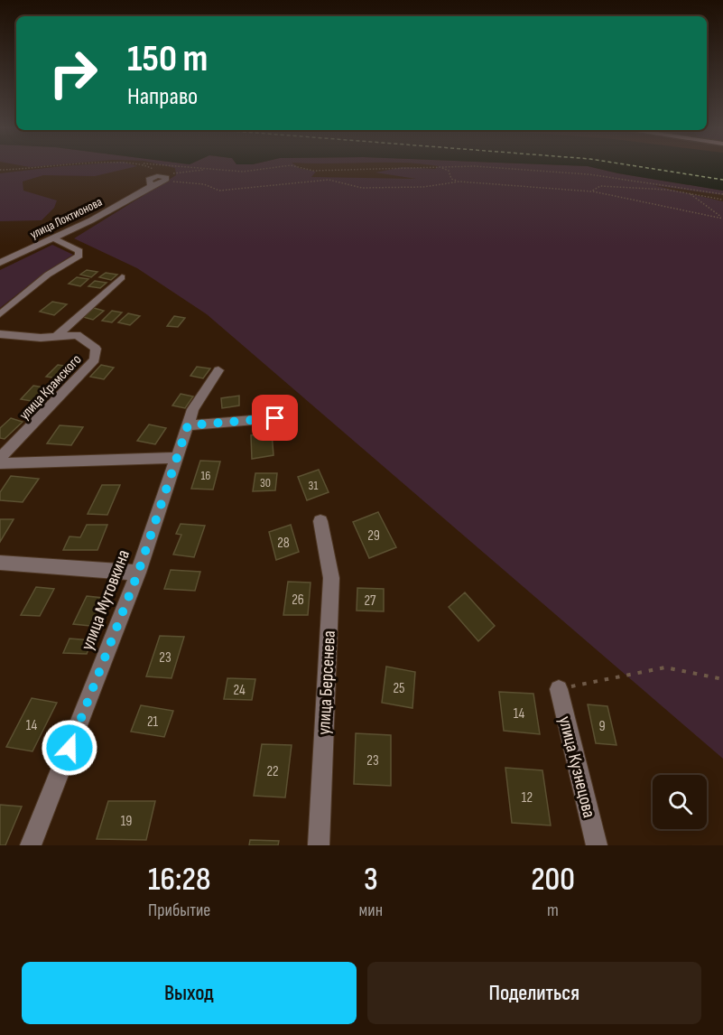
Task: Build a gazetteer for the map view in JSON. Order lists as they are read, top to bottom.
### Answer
{
  "streets": {
    "street": [
      "улица Локтионова",
      "улица Крамского",
      "улица Мутовкина",
      "улица Берсенева",
      "улица Кузнецова"
    ]
  },
  "house_numbers": [
    "16",
    "30",
    "31",
    "29",
    "28",
    "26",
    "27",
    "23",
    "25",
    "24",
    "14",
    "21",
    "14",
    "9",
    "23",
    "22",
    "12",
    "19"
  ],
  "page": {
    "turn": ["150 m", "Направо"],
    "eta": [
      "16:28",
      "Прибытие",
      "3",
      "мин",
      "200",
      "m"
    ],
    "buttons": ["Выход", "Поделиться"]
  }
}
